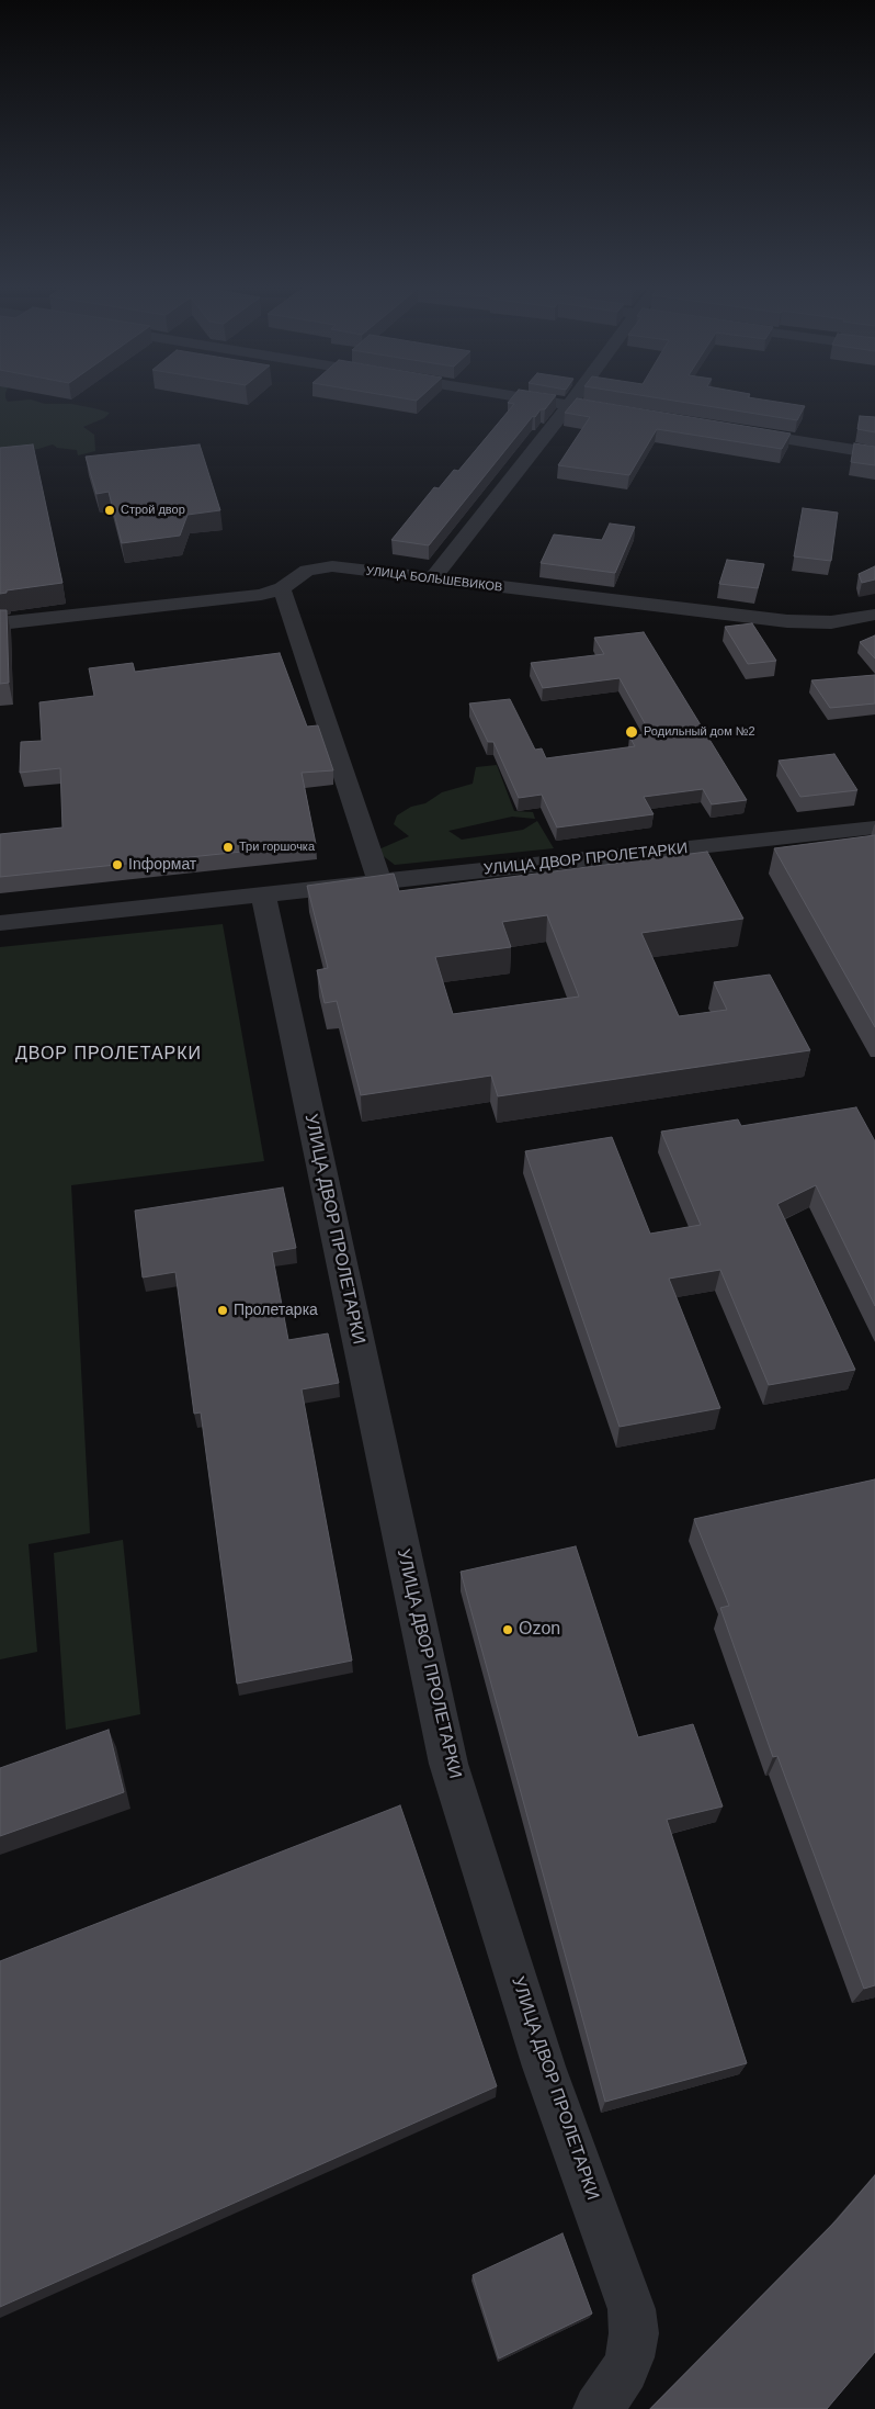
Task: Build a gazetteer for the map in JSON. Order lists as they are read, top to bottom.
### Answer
{
  "streets": {
    "street": ["УЛИЦА БОЛЬШЕВИКОВ", "УЛИЦА ДВОР ПРОЛЕТАРКИ"]
  },
  "districts": ["ДВОР ПРОЛЕТАРКИ"],
  "places": [
    "Строй двор",
    "Родильный дом №2",
    "Три горшочка",
    "Inформат",
    "Пролетарка",
    "Ozon"
  ]
}
